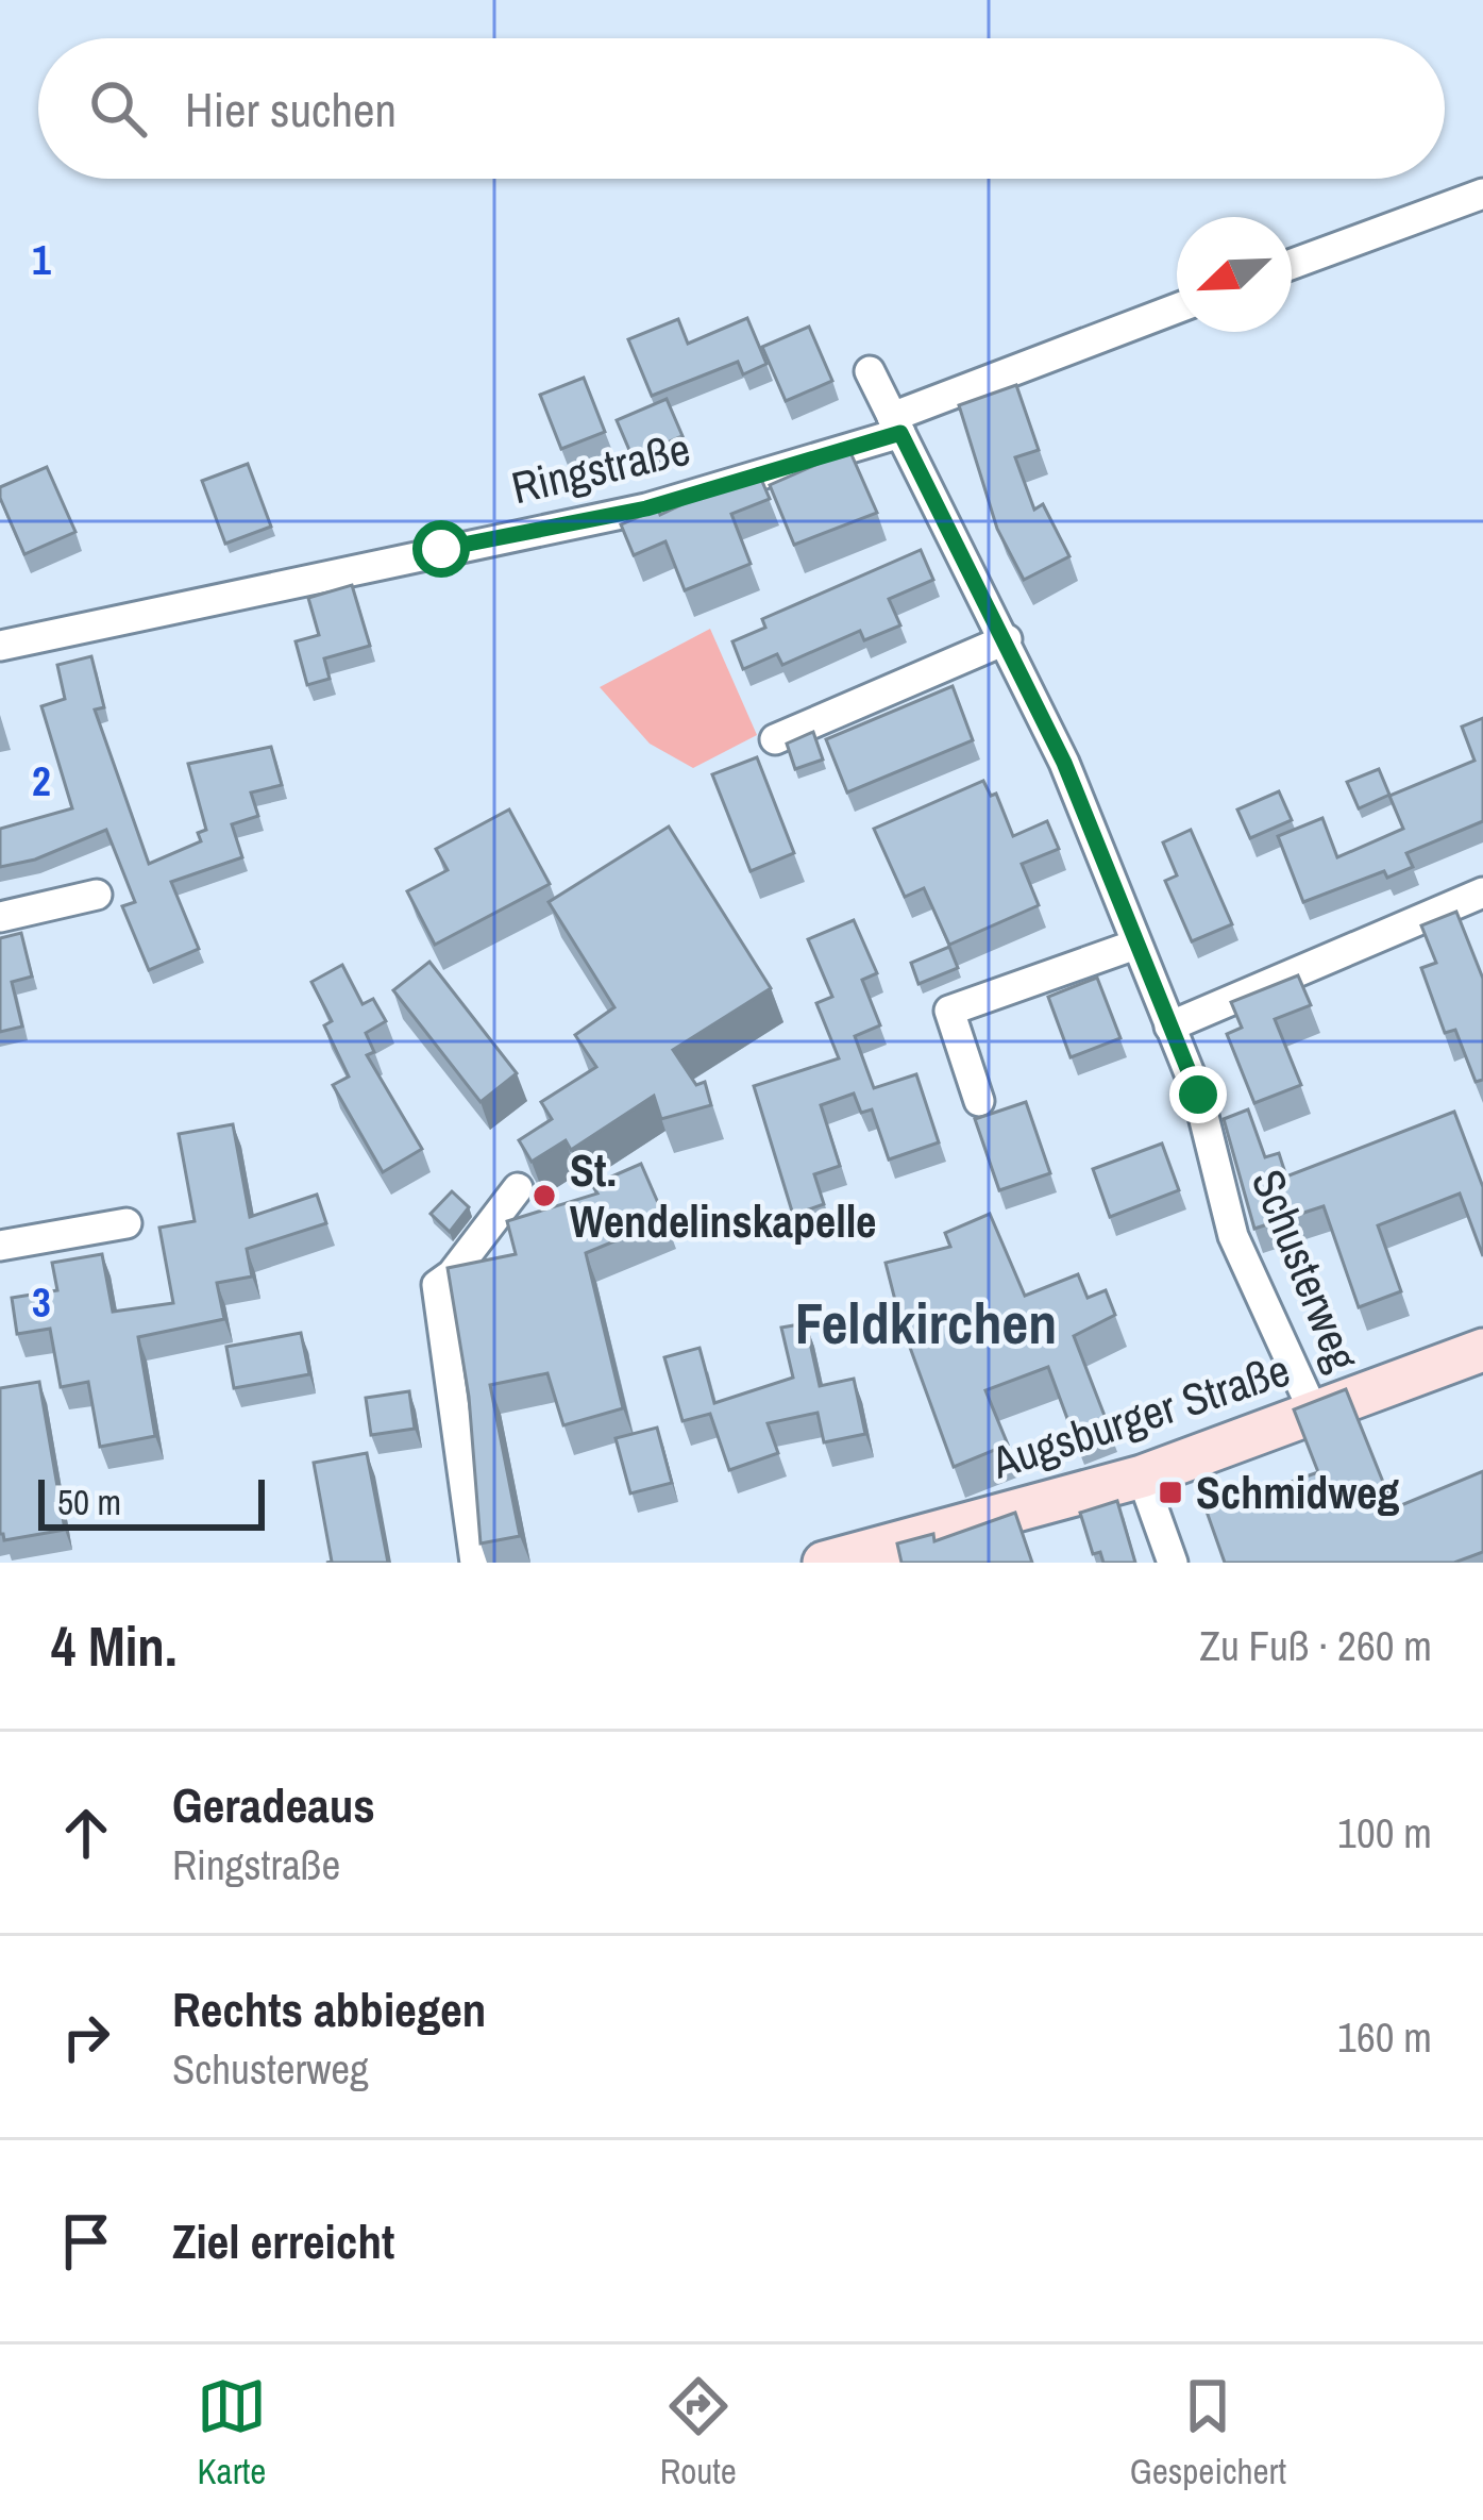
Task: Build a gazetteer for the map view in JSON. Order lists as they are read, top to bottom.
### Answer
{
  "streets": {
    "main road": ["Augsburger Straße"],
    "street": ["Ringstraße", "Schusterweg"]
  },
  "crossings": [
    ["Ringstraße", "Schusterweg"],
    ["Schusterweg", "Augsburger Straße"]
  ],
  "districts": ["Feldkirchen"],
  "places": {
    "other": ["St. Wendelinskapelle"],
    "transit": ["Schmidweg"]
  },
  "scale_bar": "50 m",
  "north": "bottom left",
  "page": {
    "search": "Hier suchen",
    "scale": "50 m",
    "heading": ["4 Min.", "Zu Fuß · 260 m"],
    "list": [
      ["Geradeaus", "Ringstraße", "100 m"],
      ["Rechts abbiegen", "Schusterweg", "160 m"],
      "Ziel erreicht"
    ],
    "nav": ["Karte", "Route", "Gespeichert"]
  },
  "grid": {
    "rows": ["1", "2", "3"]
  }
}
